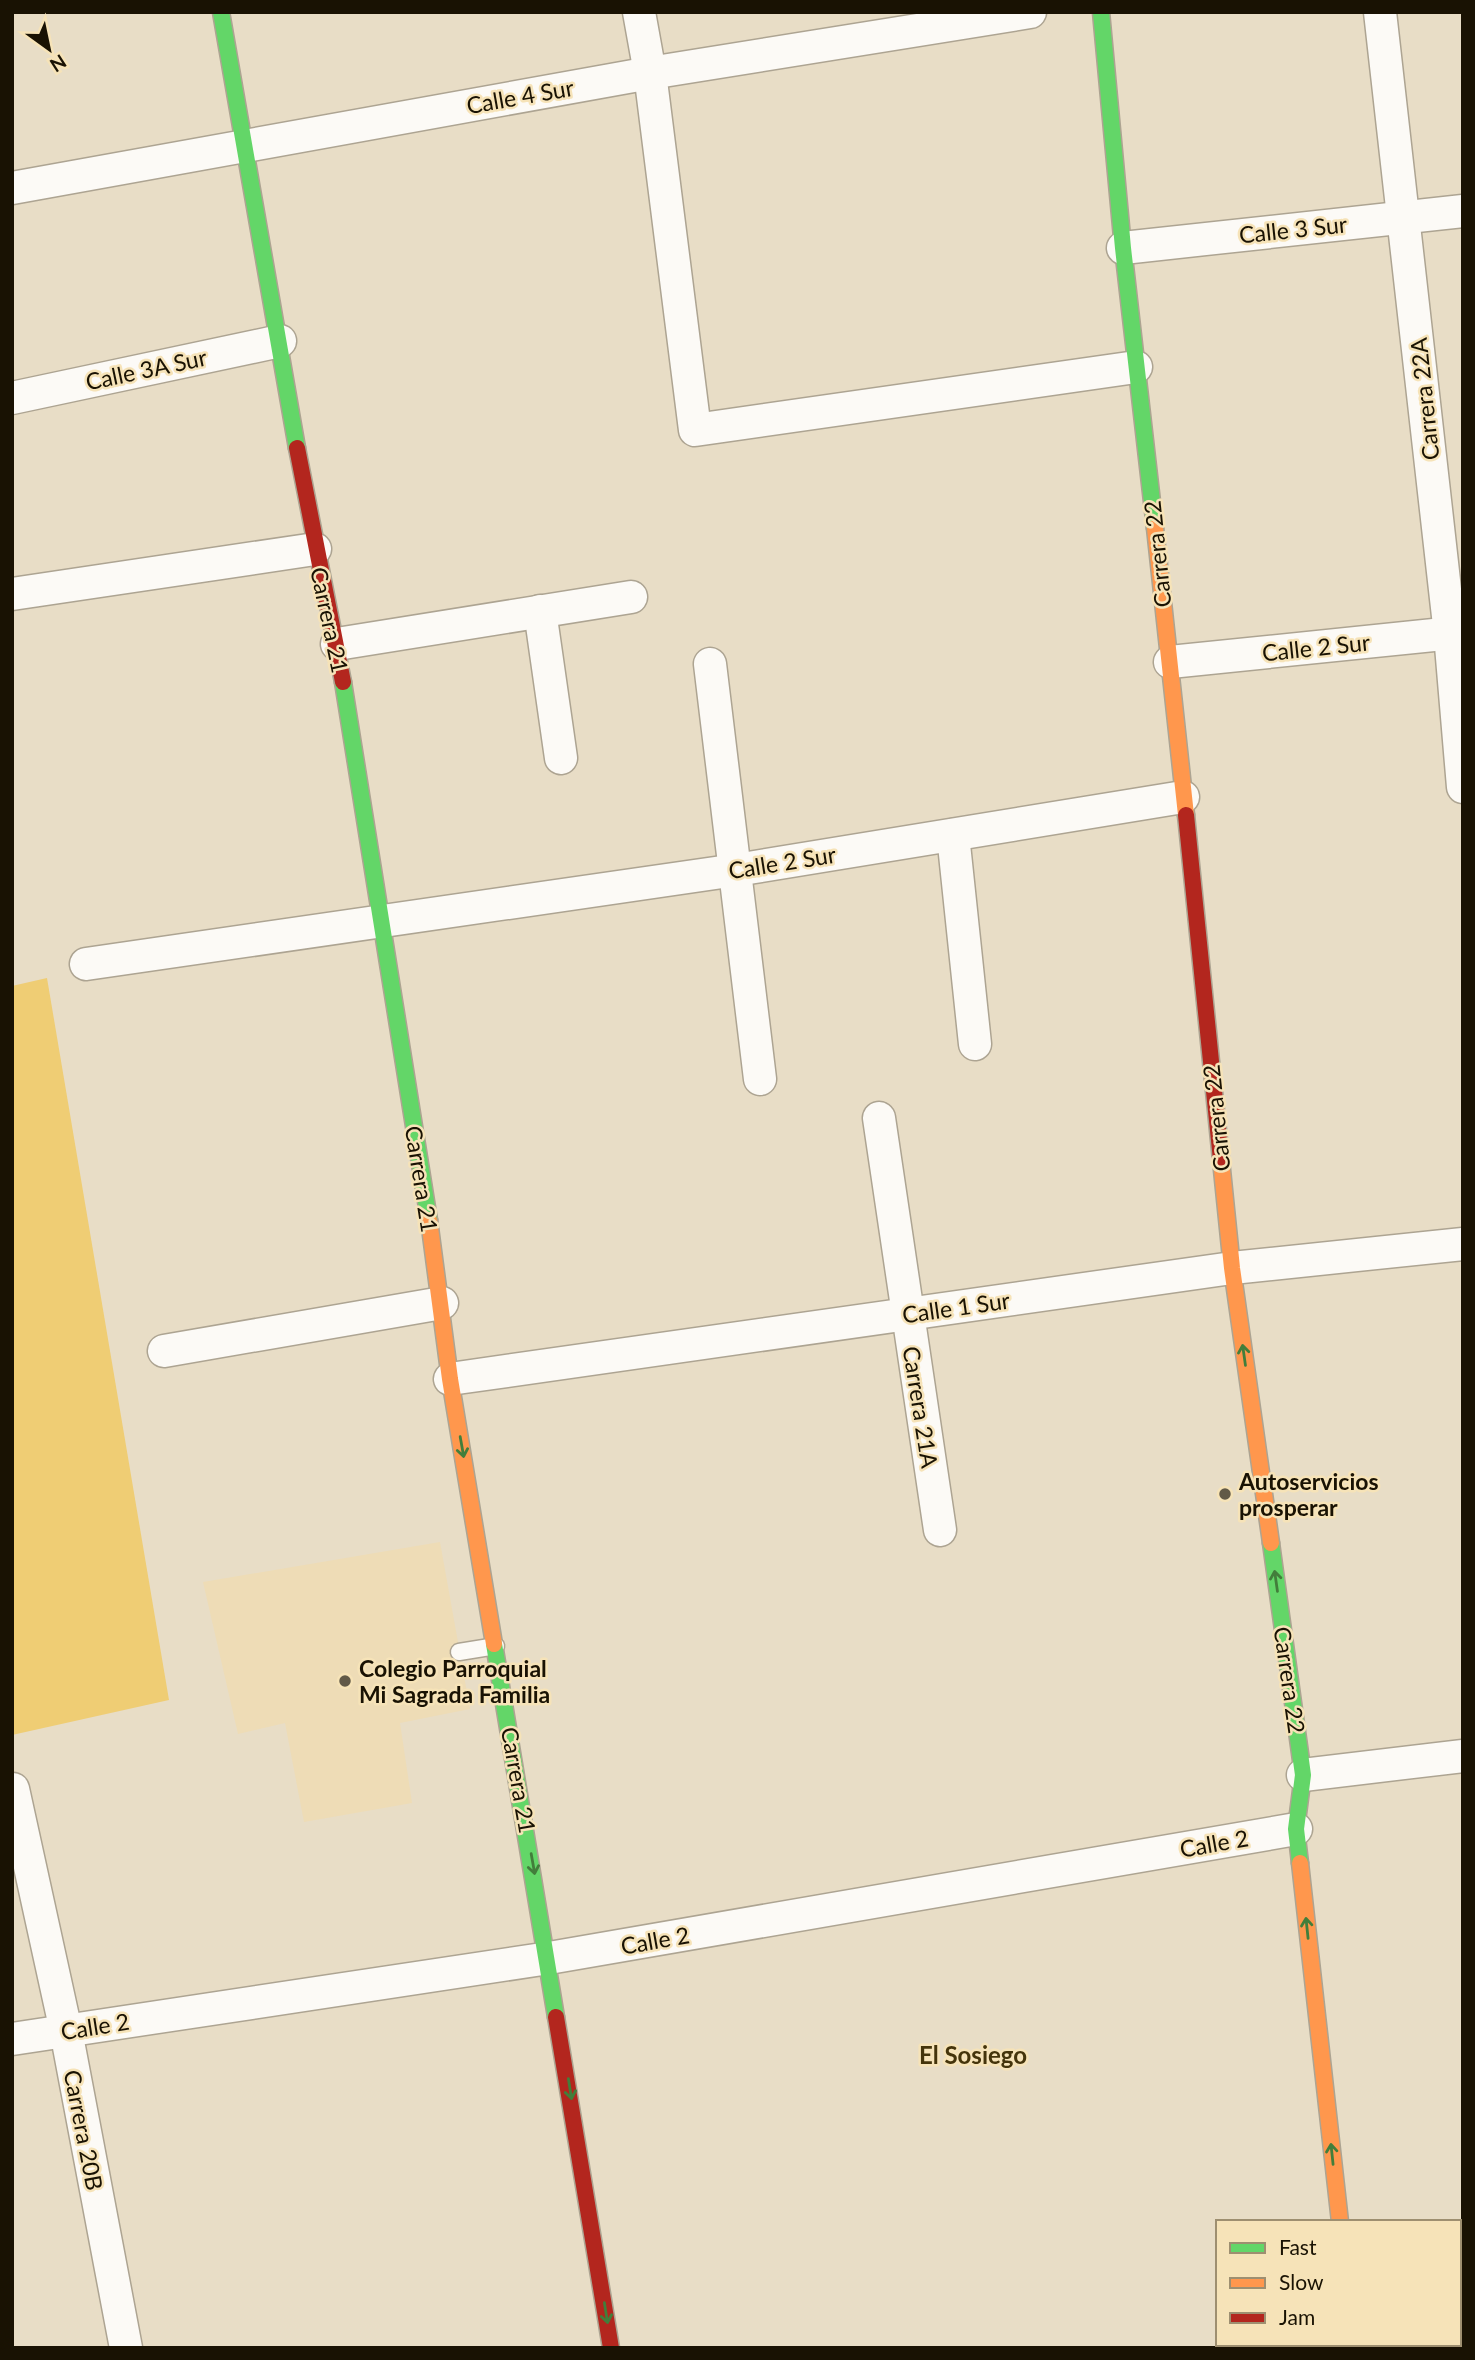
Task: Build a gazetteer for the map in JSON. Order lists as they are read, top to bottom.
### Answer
{
  "streets": {
    "street": [
      "Calle 4 Sur",
      "Calle 3 Sur",
      "Calle 3A Sur",
      "Carrera 22A",
      "Carrera 22",
      "Carrera 21",
      "Calle 2 Sur",
      "Calle 1 Sur",
      "Carrera 21A",
      "Calle 2",
      "Carrera 20B"
    ]
  },
  "crossings": [
    ["Calle 4 Sur", "Carrera 21"],
    ["Calle 3 Sur", "Carrera 22A"],
    ["Calle 3 Sur", "Carrera 22"],
    ["Calle 3A Sur", "Carrera 21"],
    ["Carrera 22A", "Calle 2 Sur"],
    ["Carrera 22", "Calle 2 Sur"],
    ["Carrera 22", "Calle 1 Sur"],
    ["Carrera 22", "Calle 2"],
    ["Carrera 21", "Calle 2 Sur"],
    ["Carrera 21", "Calle 1 Sur"],
    ["Carrera 21", "Calle 2"],
    ["Calle 1 Sur", "Carrera 21A"],
    ["Calle 2", "Carrera 20B"]
  ],
  "one_way": ["Carrera 22", "Carrera 21"],
  "districts": ["El Sosiego"],
  "places": ["Autoservicios prosperar", "Colegio Parroquial Mi Sagrada Familia"],
  "legend": ["Fast", "Slow", "Jam"],
  "north": "bottom right"
}
